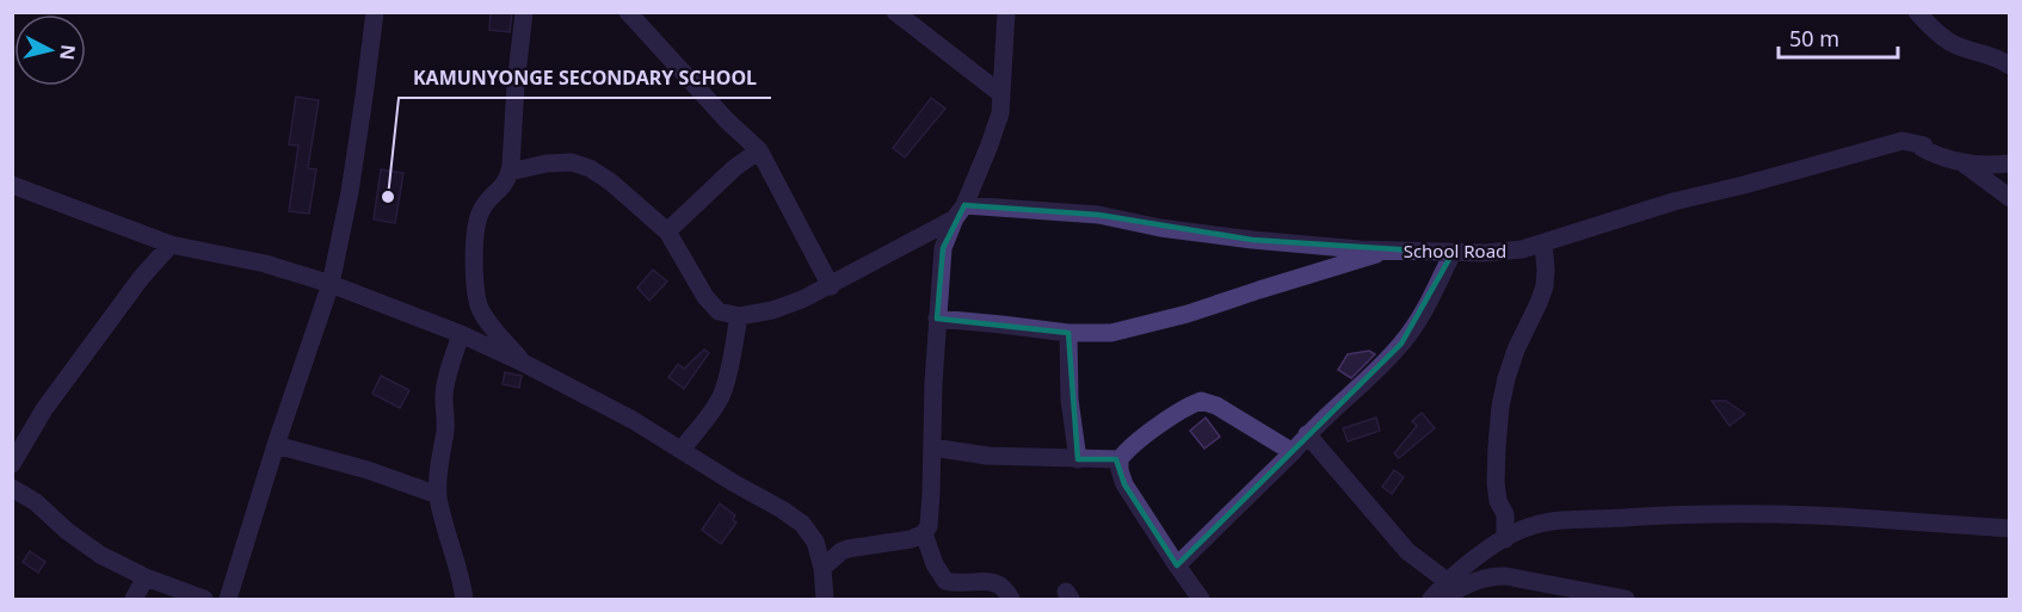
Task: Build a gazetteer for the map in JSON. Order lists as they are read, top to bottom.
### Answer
{
  "streets": {
    "street": ["School Road"]
  },
  "places": ["KAMUNYONGE SECONDARY SCHOOL"],
  "scale_bar": "50 m",
  "north": "right"
}
